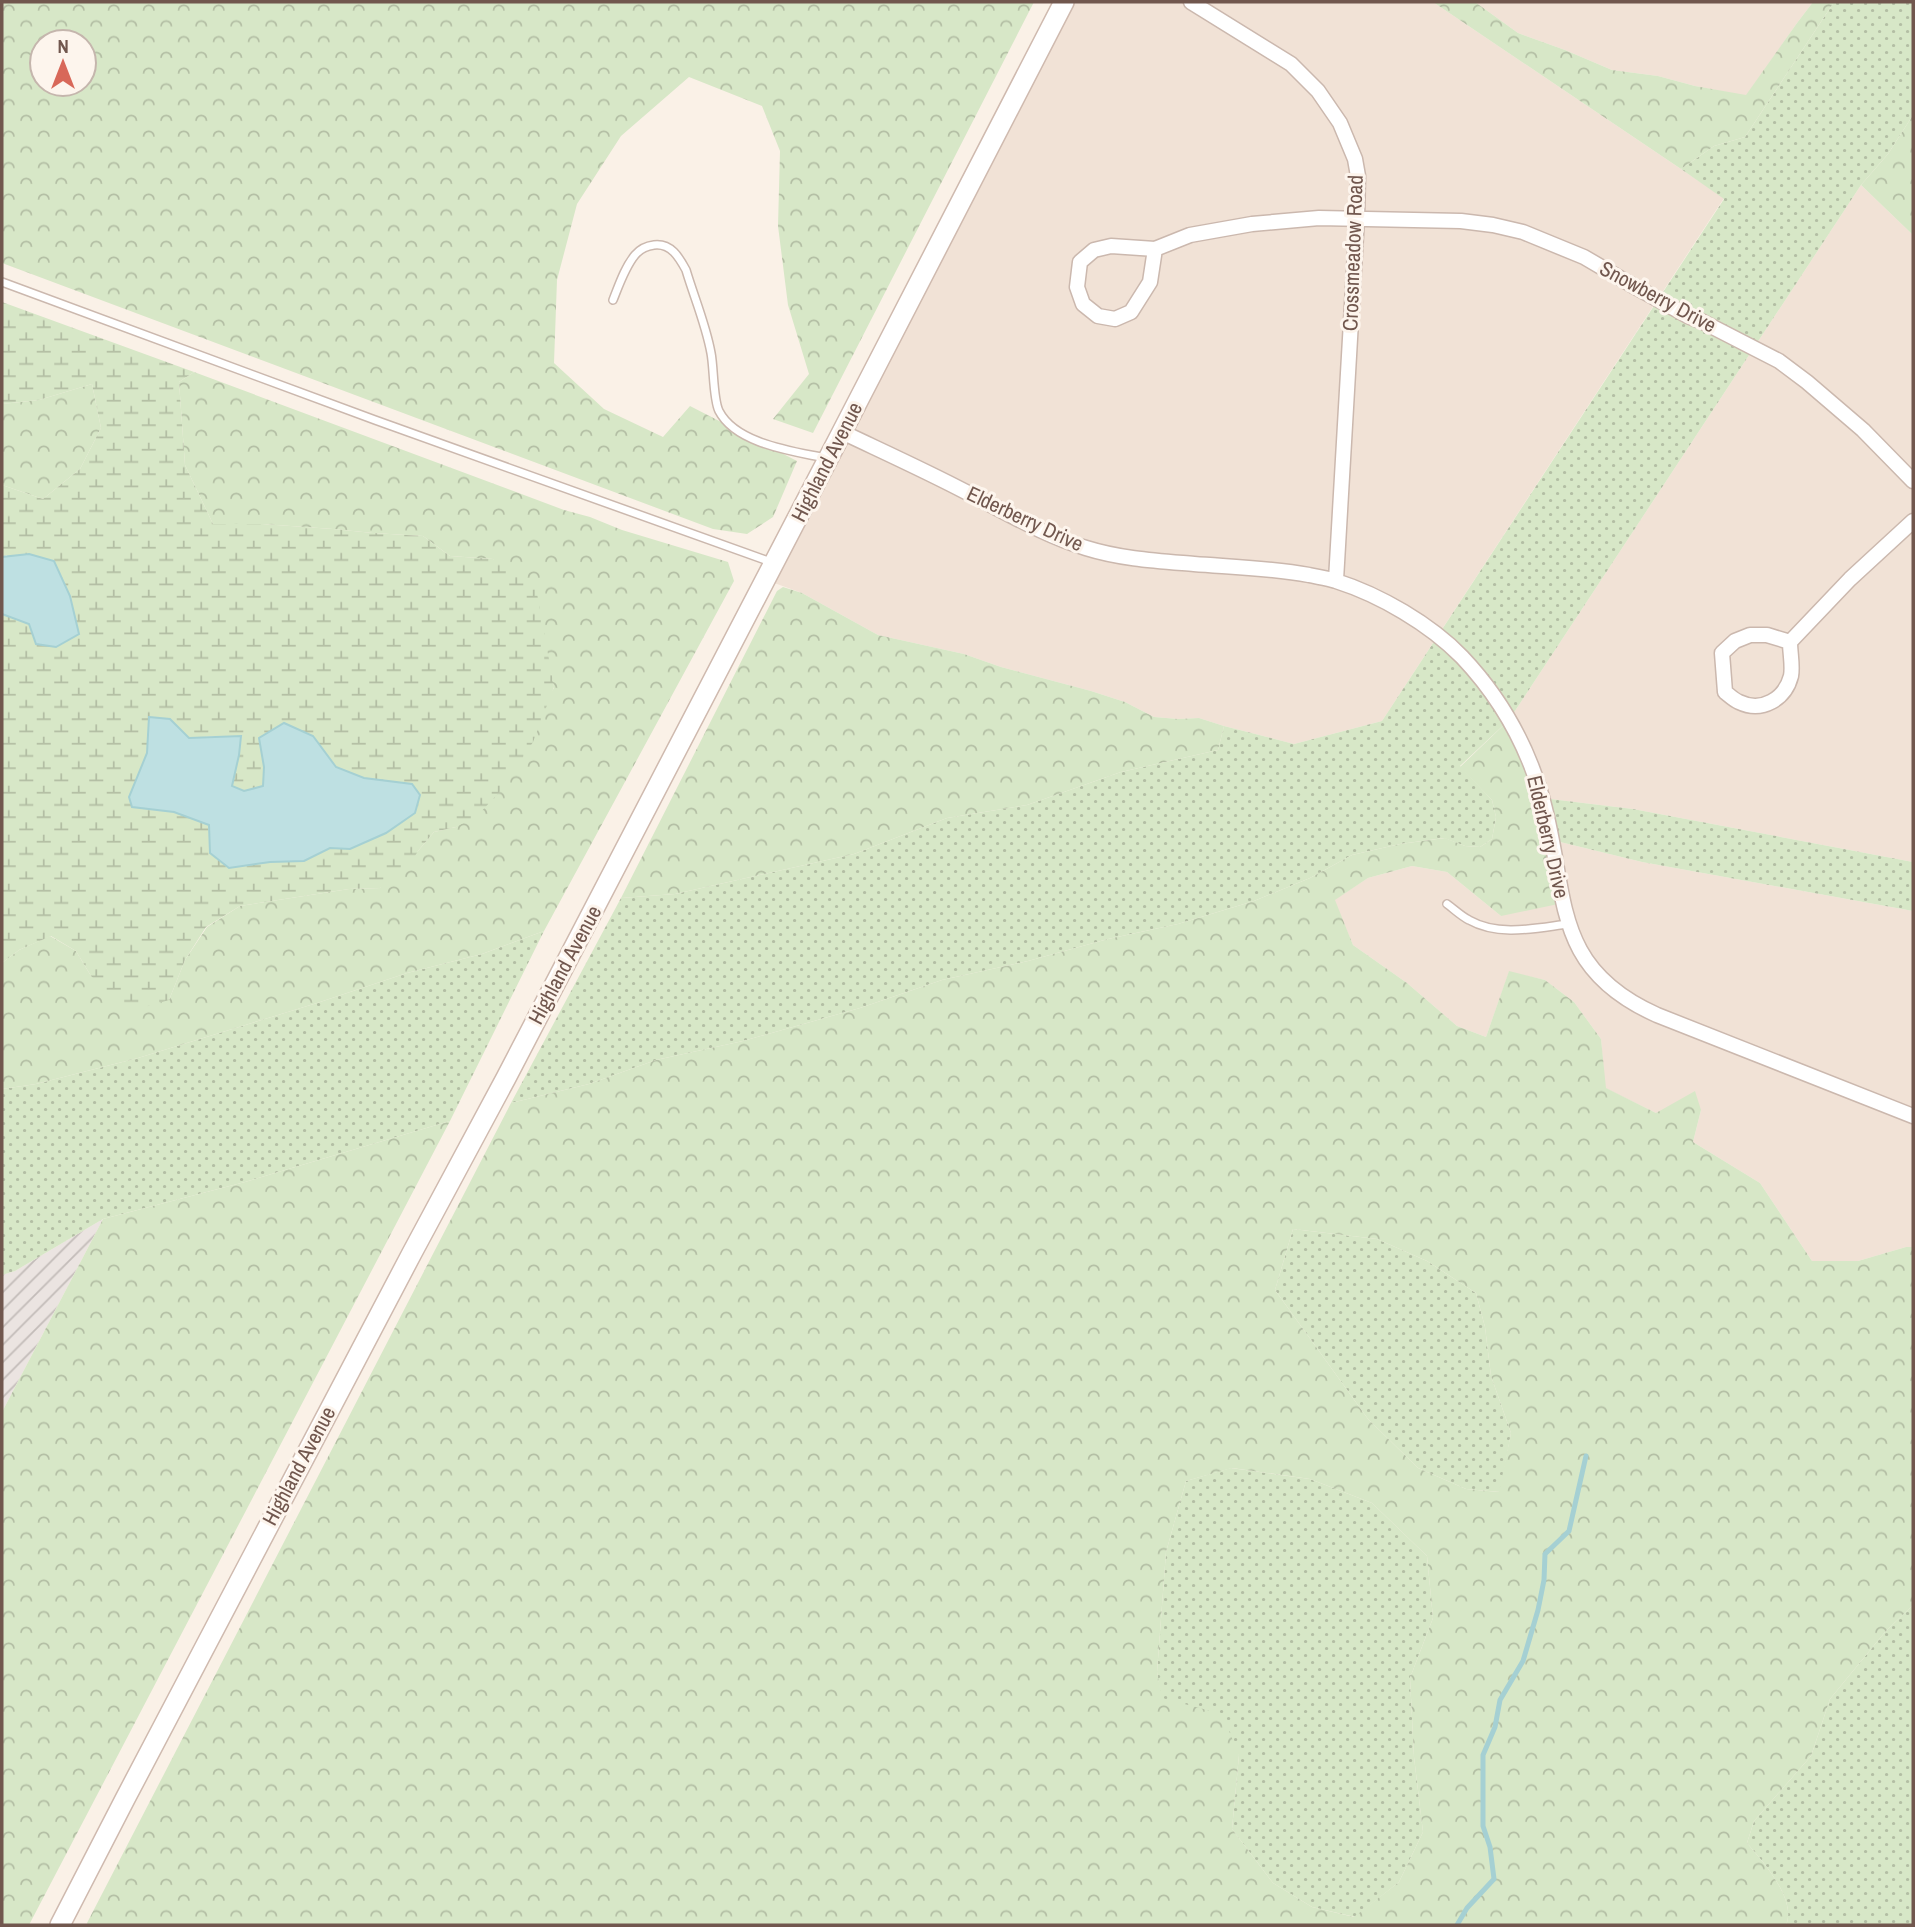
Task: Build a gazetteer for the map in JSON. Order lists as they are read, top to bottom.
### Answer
{
  "streets": {
    "street": [
      "Crossmeadow Road",
      "Snowberry Drive",
      "Highland Avenue",
      "Elderberry Drive"
    ]
  },
  "crossings": [
    ["Crossmeadow Road", "Snowberry Drive"],
    ["Crossmeadow Road", "Elderberry Drive"],
    ["Highland Avenue", "Elderberry Drive"]
  ],
  "north": "top"
}
